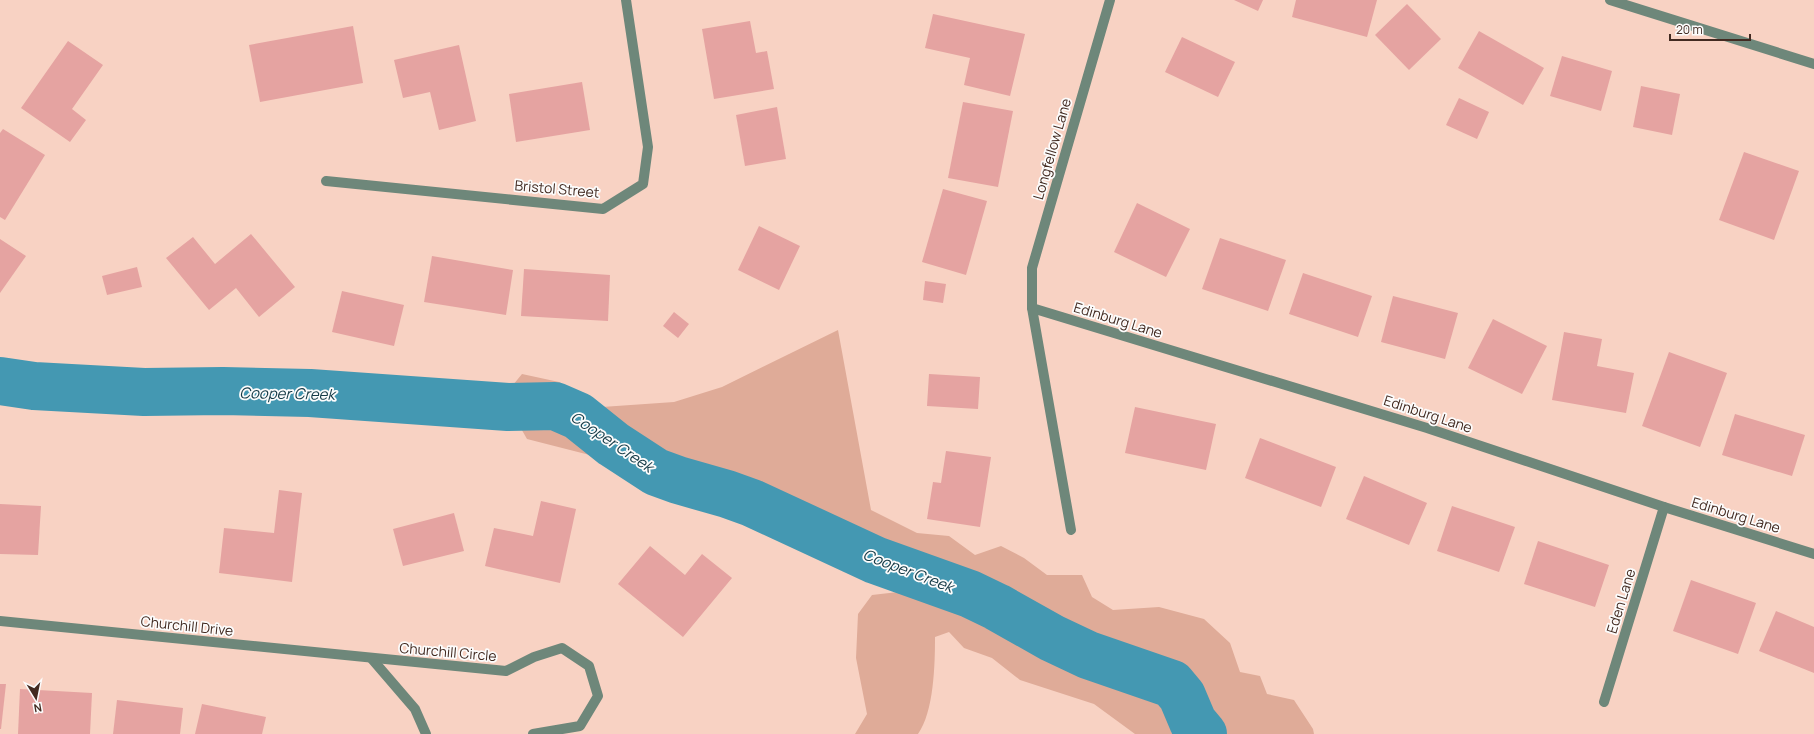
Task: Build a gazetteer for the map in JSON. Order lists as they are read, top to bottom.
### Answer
{
  "streets": {
    "street": [
      "Longfellow Lane",
      "Bristol Street",
      "Edinburg Lane",
      "Eden Lane",
      "Churchill Drive",
      "Churchill Circle"
    ]
  },
  "crossings": [
    ["Longfellow Lane", "Edinburg Lane"],
    ["Edinburg Lane", "Eden Lane"],
    ["Churchill Drive", "Churchill Circle"]
  ],
  "water": ["Cooper Creek"],
  "scale_bar": "20 m",
  "north": "bottom"
}
